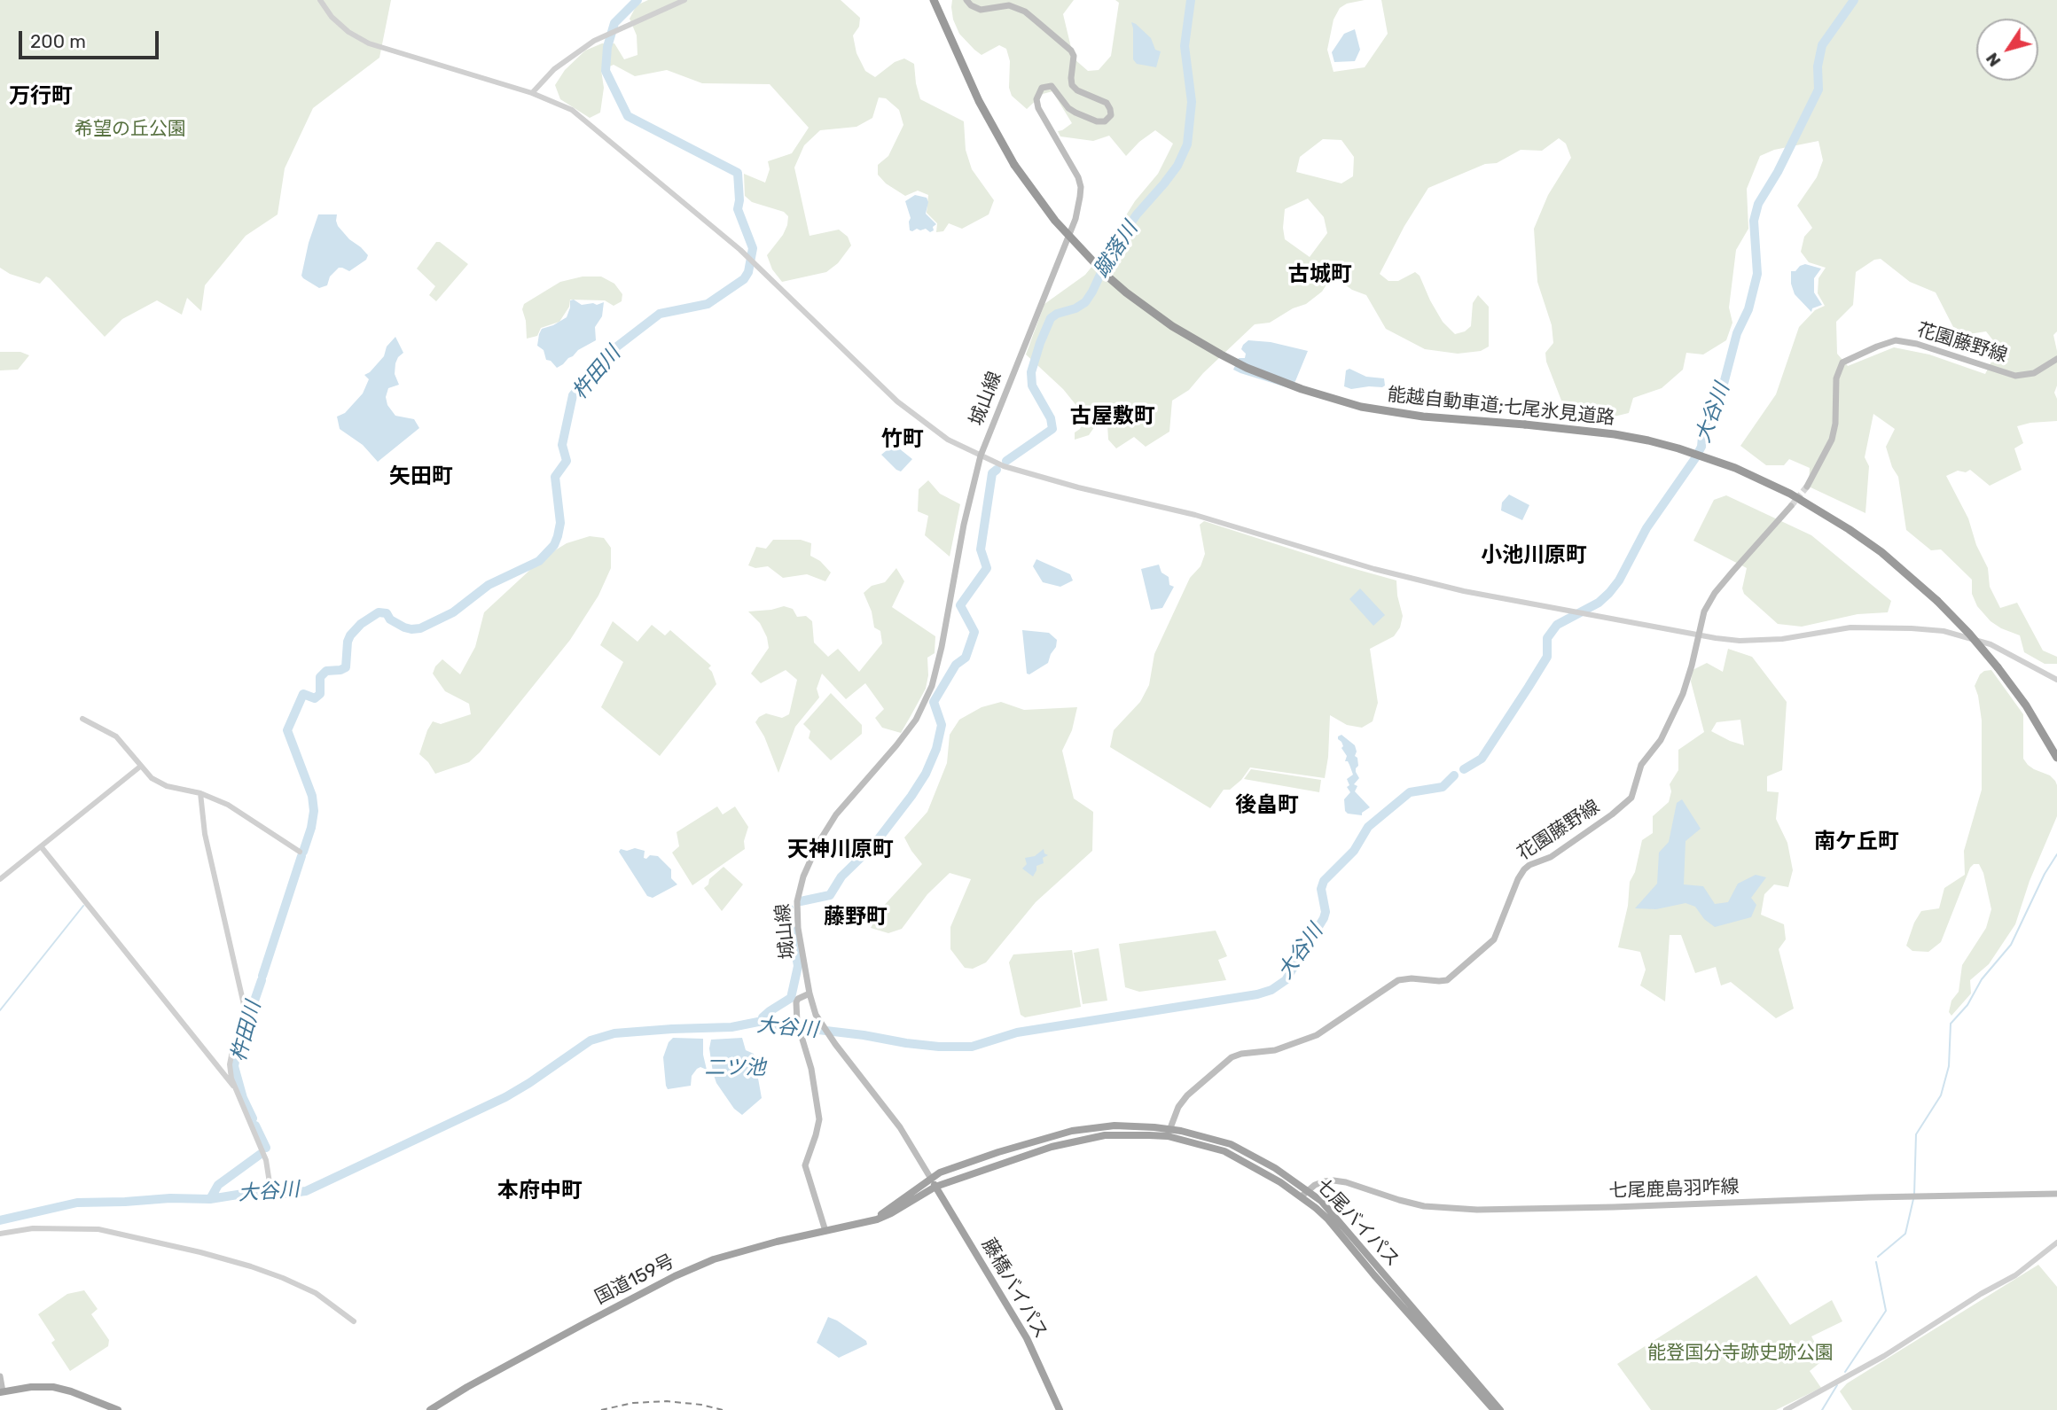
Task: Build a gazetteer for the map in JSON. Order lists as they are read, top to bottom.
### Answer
{
  "streets": {
    "highway": [
      "能越自動車道;七尾氷見道路",
      "七尾バイパス",
      "国道159号",
      "藤橋バイパス"
    ],
    "main road": ["花園藤野線", "城山線", "七尾鹿島羽咋線"]
  },
  "crossings": [
    ["花園藤野線", "七尾バイパス"],
    ["城山線", "七尾バイパス"],
    ["城山線", "国道159号"],
    ["城山線", "藤橋バイパス"],
    ["七尾鹿島羽咋線", "七尾バイパス"],
    ["七尾バイパス", "国道159号"],
    ["七尾バイパス", "藤橋バイパス"],
    ["国道159号", "藤橋バイパス"]
  ],
  "districts": [
    "万行町",
    "古城町",
    "古屋敷町",
    "竹町",
    "矢田町",
    "小池川原町",
    "後畠町",
    "南ケ丘町",
    "天神川原町",
    "藤野町",
    "本府中町"
  ],
  "water": [
    "蹴落川",
    "杵田川",
    "大谷川",
    "二ツ池"
  ],
  "parks": ["希望の丘公園", "能登国分寺跡史跡公園"],
  "scale_bar": "200 m",
  "north": "bottom left"
}
